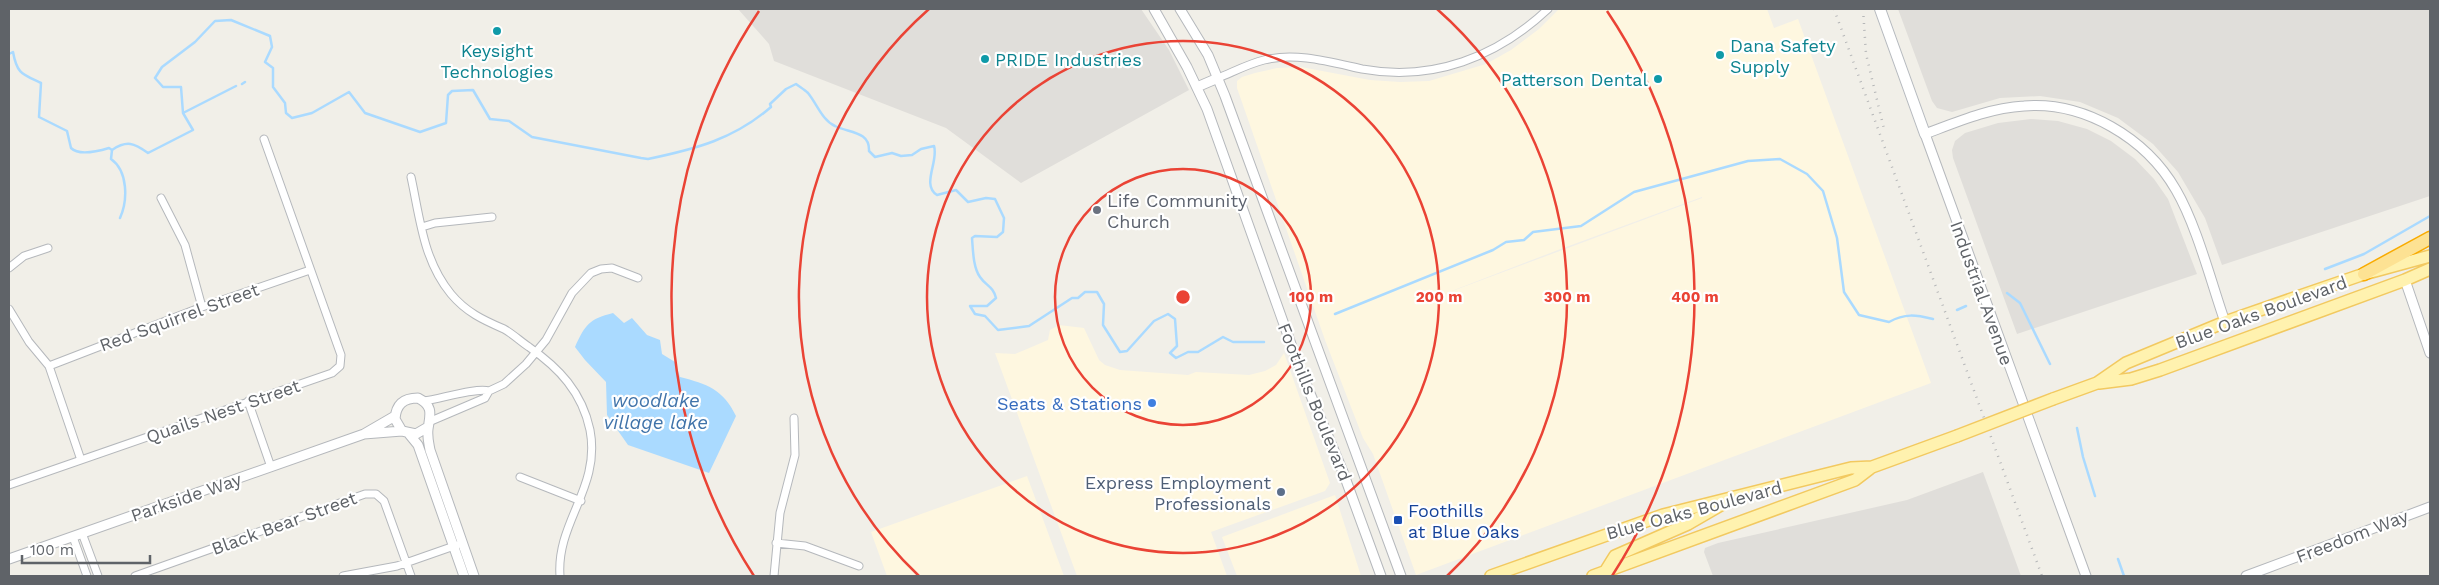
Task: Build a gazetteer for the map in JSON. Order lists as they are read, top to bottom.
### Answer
{
  "streets": {
    "main road": ["Industrial Avenue", "Blue Oaks Boulevard"],
    "street": [
      "Red Squirrel Street",
      "Foothills Boulevard",
      "Quails Nest Street",
      "Parkside Way",
      "Black Bear Street",
      "Freedom Way"
    ]
  },
  "crossings": [
    ["Red Squirrel Street", "Quails Nest Street"]
  ],
  "water": ["woodlake village lake"],
  "places": {
    "other": [
      "Keysight Technologies",
      "Dana Safety Supply",
      "PRIDE Industries",
      "Patterson Dental",
      "Life Community Church",
      "Seats & Stations",
      "Express Employment Professionals"
    ],
    "transit": ["Foothills at Blue Oaks"]
  },
  "scale_bar": "100 m",
  "rings": [
    "100 m",
    "200 m",
    "300 m",
    "400 m"
  ]
}
